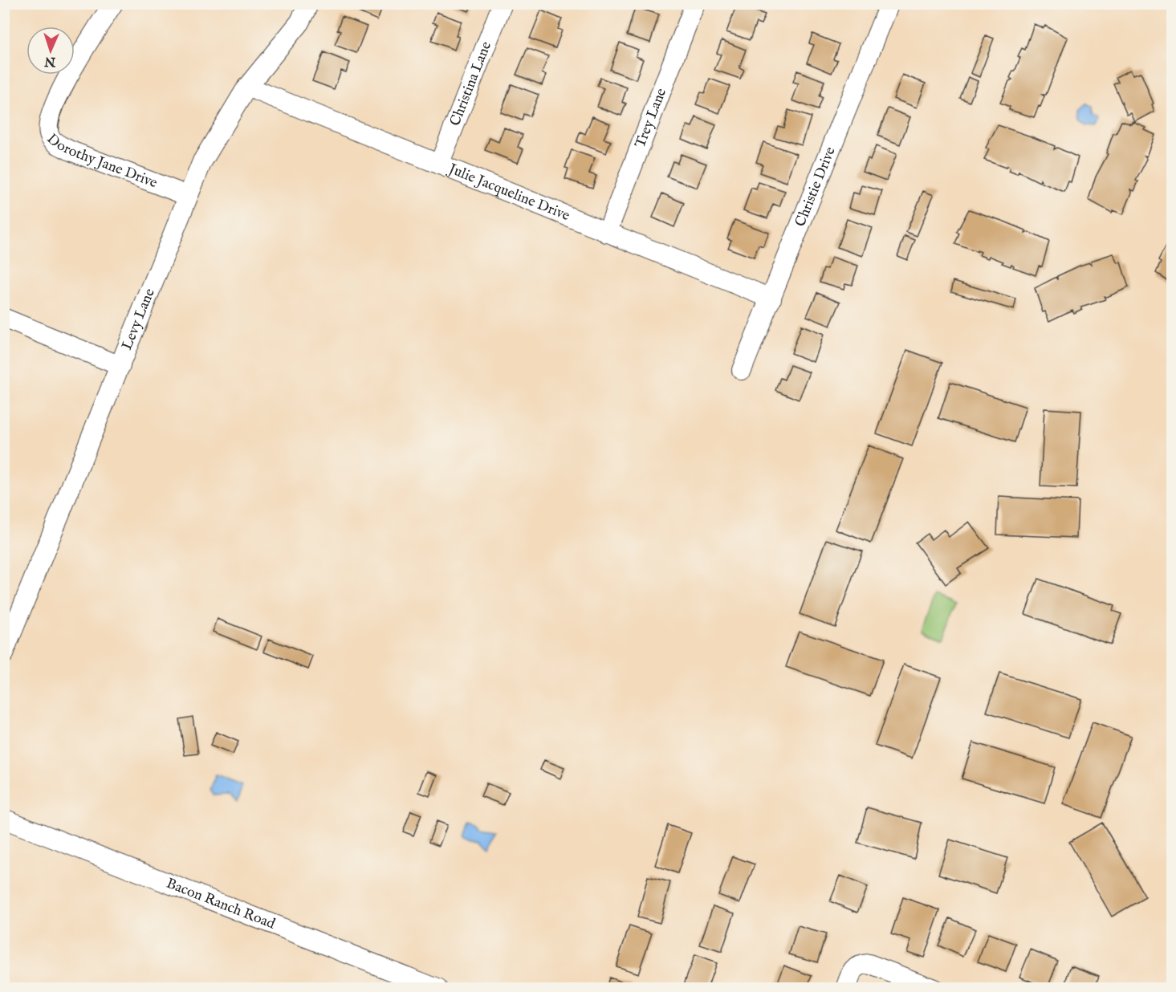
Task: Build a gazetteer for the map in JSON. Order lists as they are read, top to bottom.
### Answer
{
  "streets": {
    "street": [
      "Christina Lane",
      "Trey Lane",
      "Dorothy Jane Drive",
      "Christie Drive",
      "Julie Jacqueline Drive",
      "Levy Lane",
      "Bacon Ranch Road"
    ]
  },
  "crossings": [
    ["Christina Lane", "Julie Jacqueline Drive"],
    ["Trey Lane", "Julie Jacqueline Drive"],
    ["Dorothy Jane Drive", "Levy Lane"],
    ["Christie Drive", "Julie Jacqueline Drive"],
    ["Julie Jacqueline Drive", "Levy Lane"]
  ],
  "north": "bottom"
}
